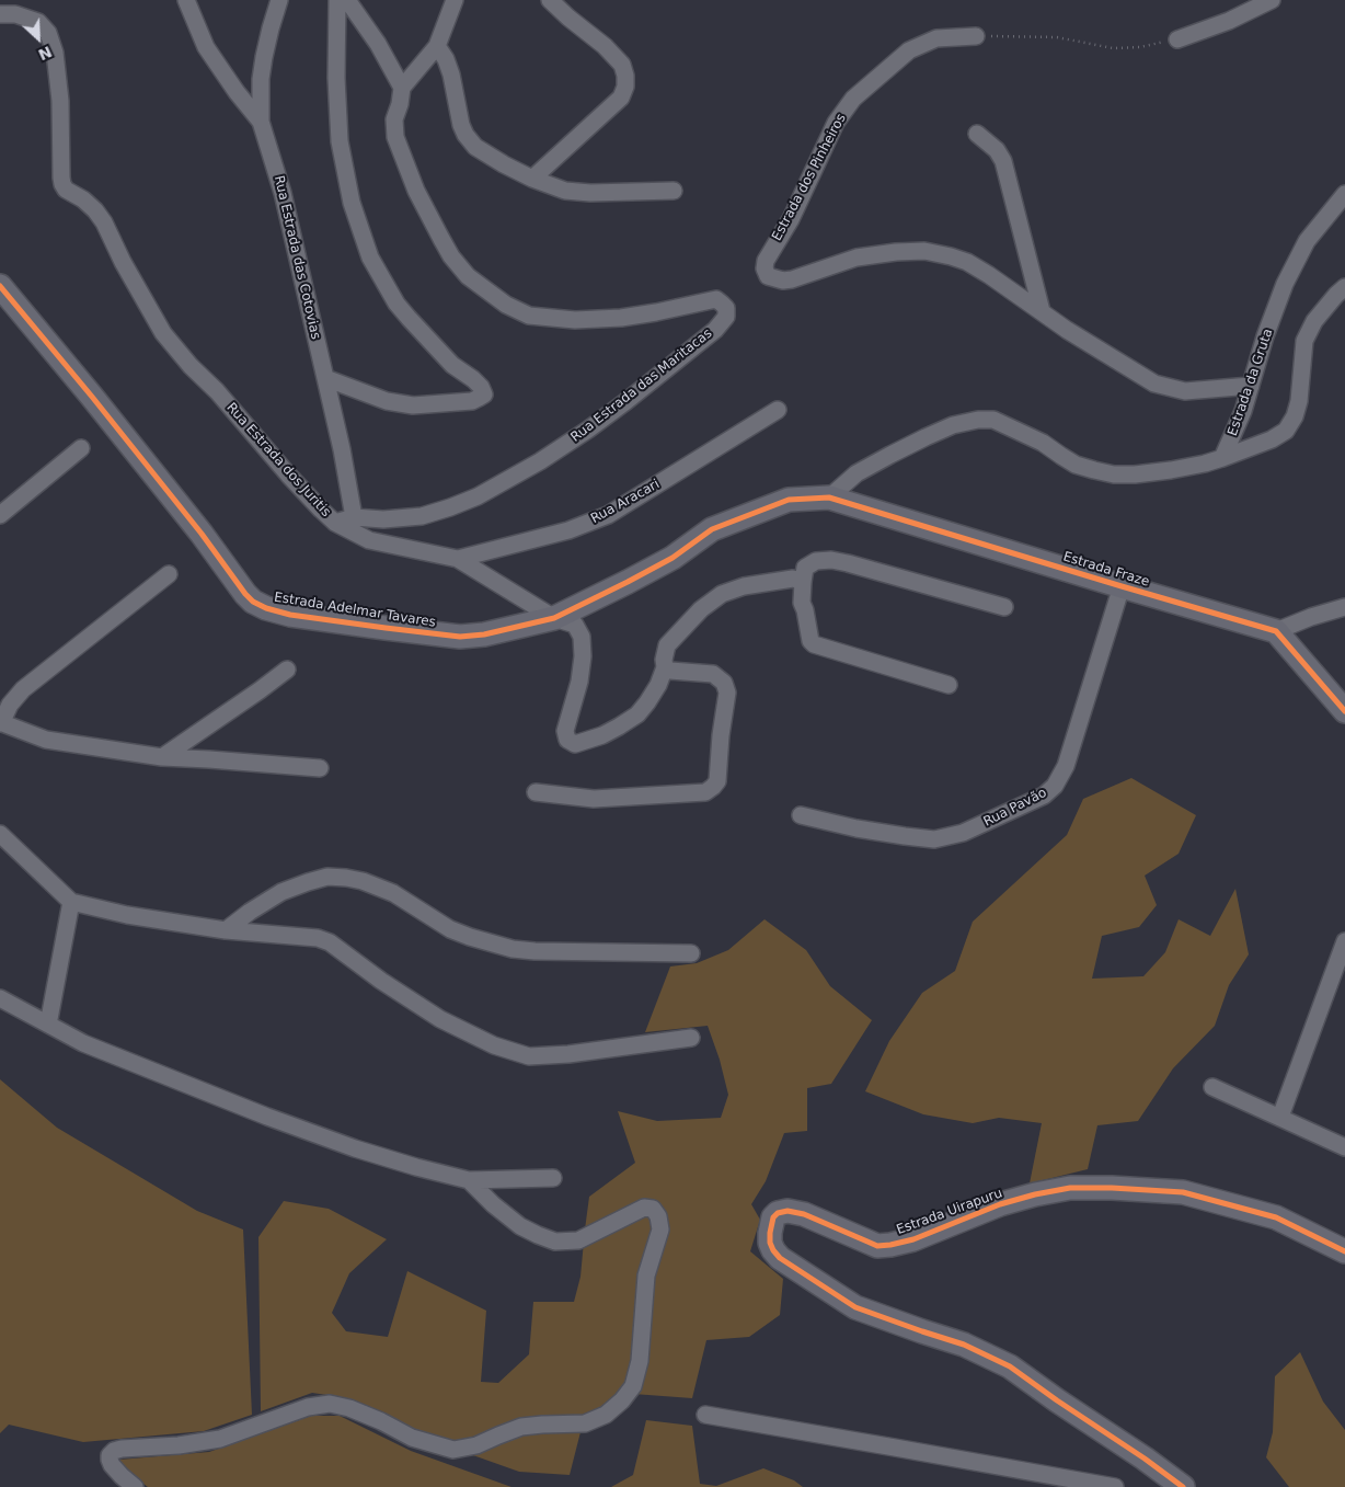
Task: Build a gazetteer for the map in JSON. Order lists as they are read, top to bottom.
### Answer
{
  "streets": {
    "street": [
      "Estrada dos Pinheiros",
      "Rua Estrada das Cotovias",
      "Estrada da Gruta",
      "Rua Estrada das Maritacas",
      "Rua Estrada dos Juritis",
      "Rua Aracari",
      "Estrada Fraze",
      "Estrada Adelmar Tavares",
      "Rua Pavão",
      "Estrada Uirapuru"
    ]
  },
  "crossings": [
    ["Estrada dos Pinheiros", "Estrada da Gruta"],
    ["Rua Estrada das Cotovias", "Rua Estrada das Maritacas"],
    ["Rua Estrada das Maritacas", "Rua Estrada dos Juritis"],
    ["Rua Estrada dos Juritis", "Rua Aracari"],
    ["Rua Estrada dos Juritis", "Estrada Adelmar Tavares"],
    ["Estrada Fraze", "Estrada Adelmar Tavares"],
    ["Estrada Fraze", "Rua Pavão"]
  ],
  "north": "bottom right"
}
